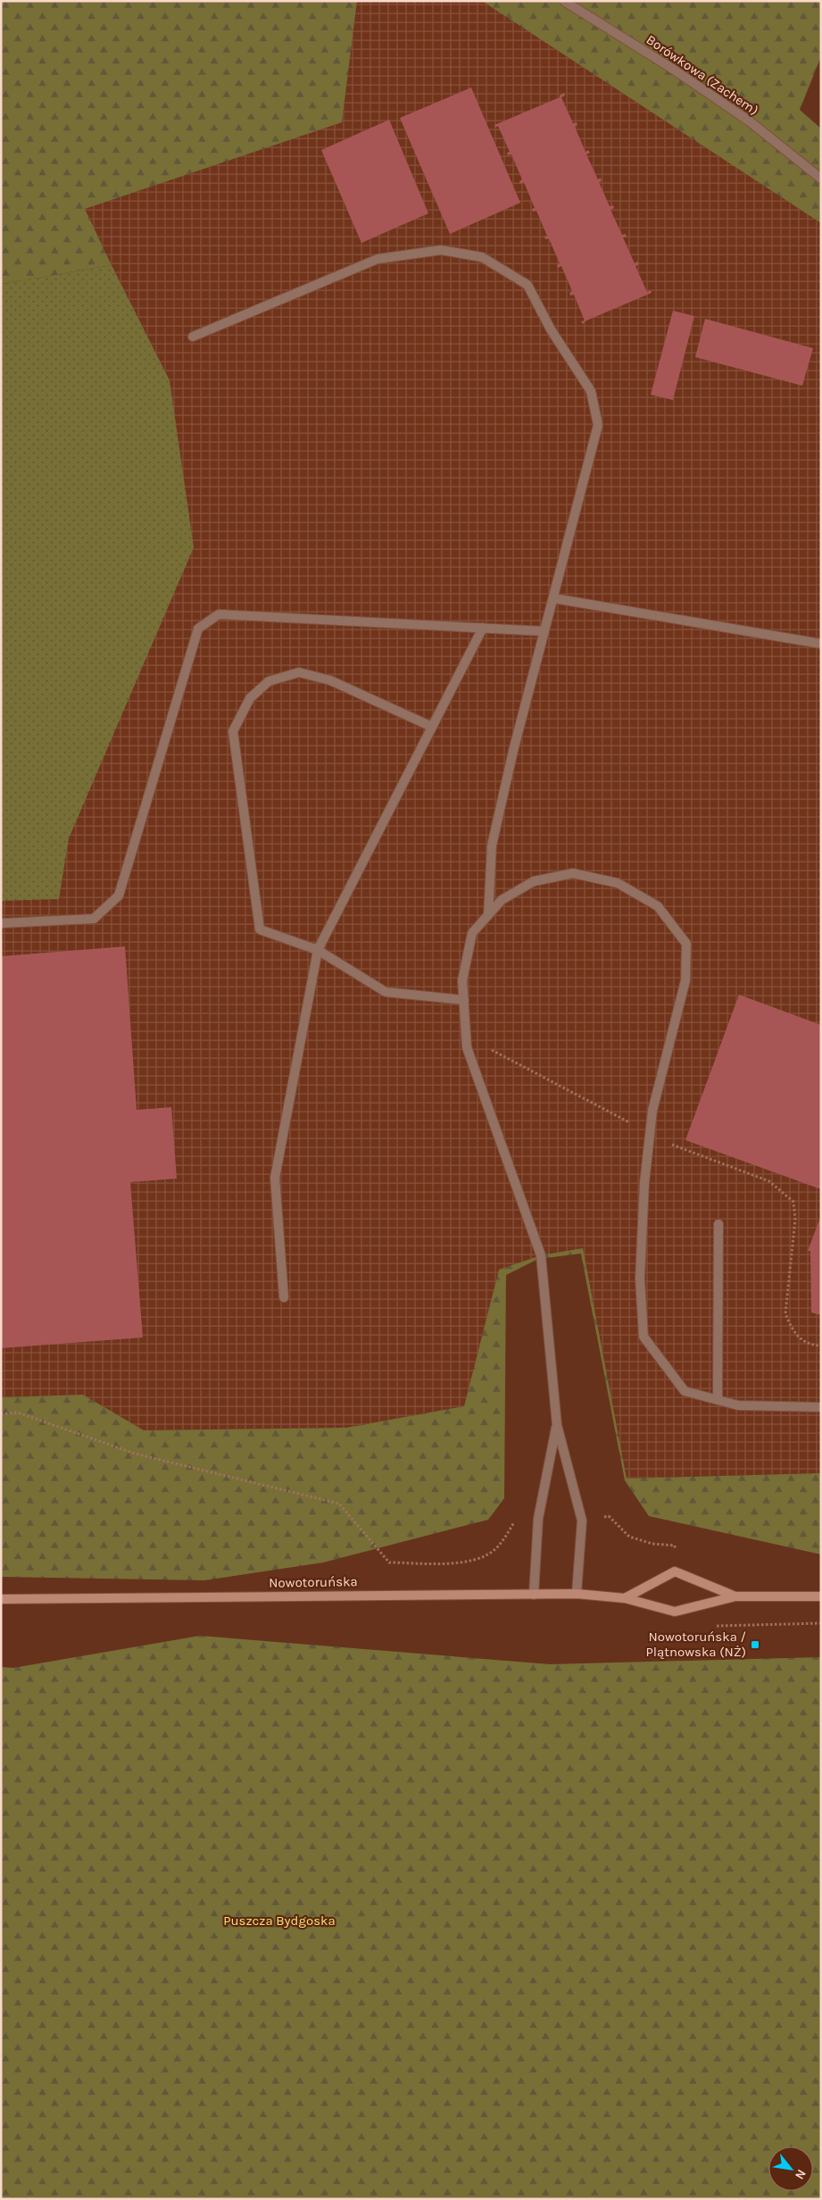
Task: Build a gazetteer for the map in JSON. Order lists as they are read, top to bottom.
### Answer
{
  "streets": {
    "main road": ["Nowotoruńska"],
    "lane": ["Borówkowa (Zachem)"]
  },
  "parks": ["Puszcza Bydgoska"],
  "places": {
    "transit": ["Nowotoruńska / Plątnowska (NŻ)"]
  },
  "north": "bottom right"
}
